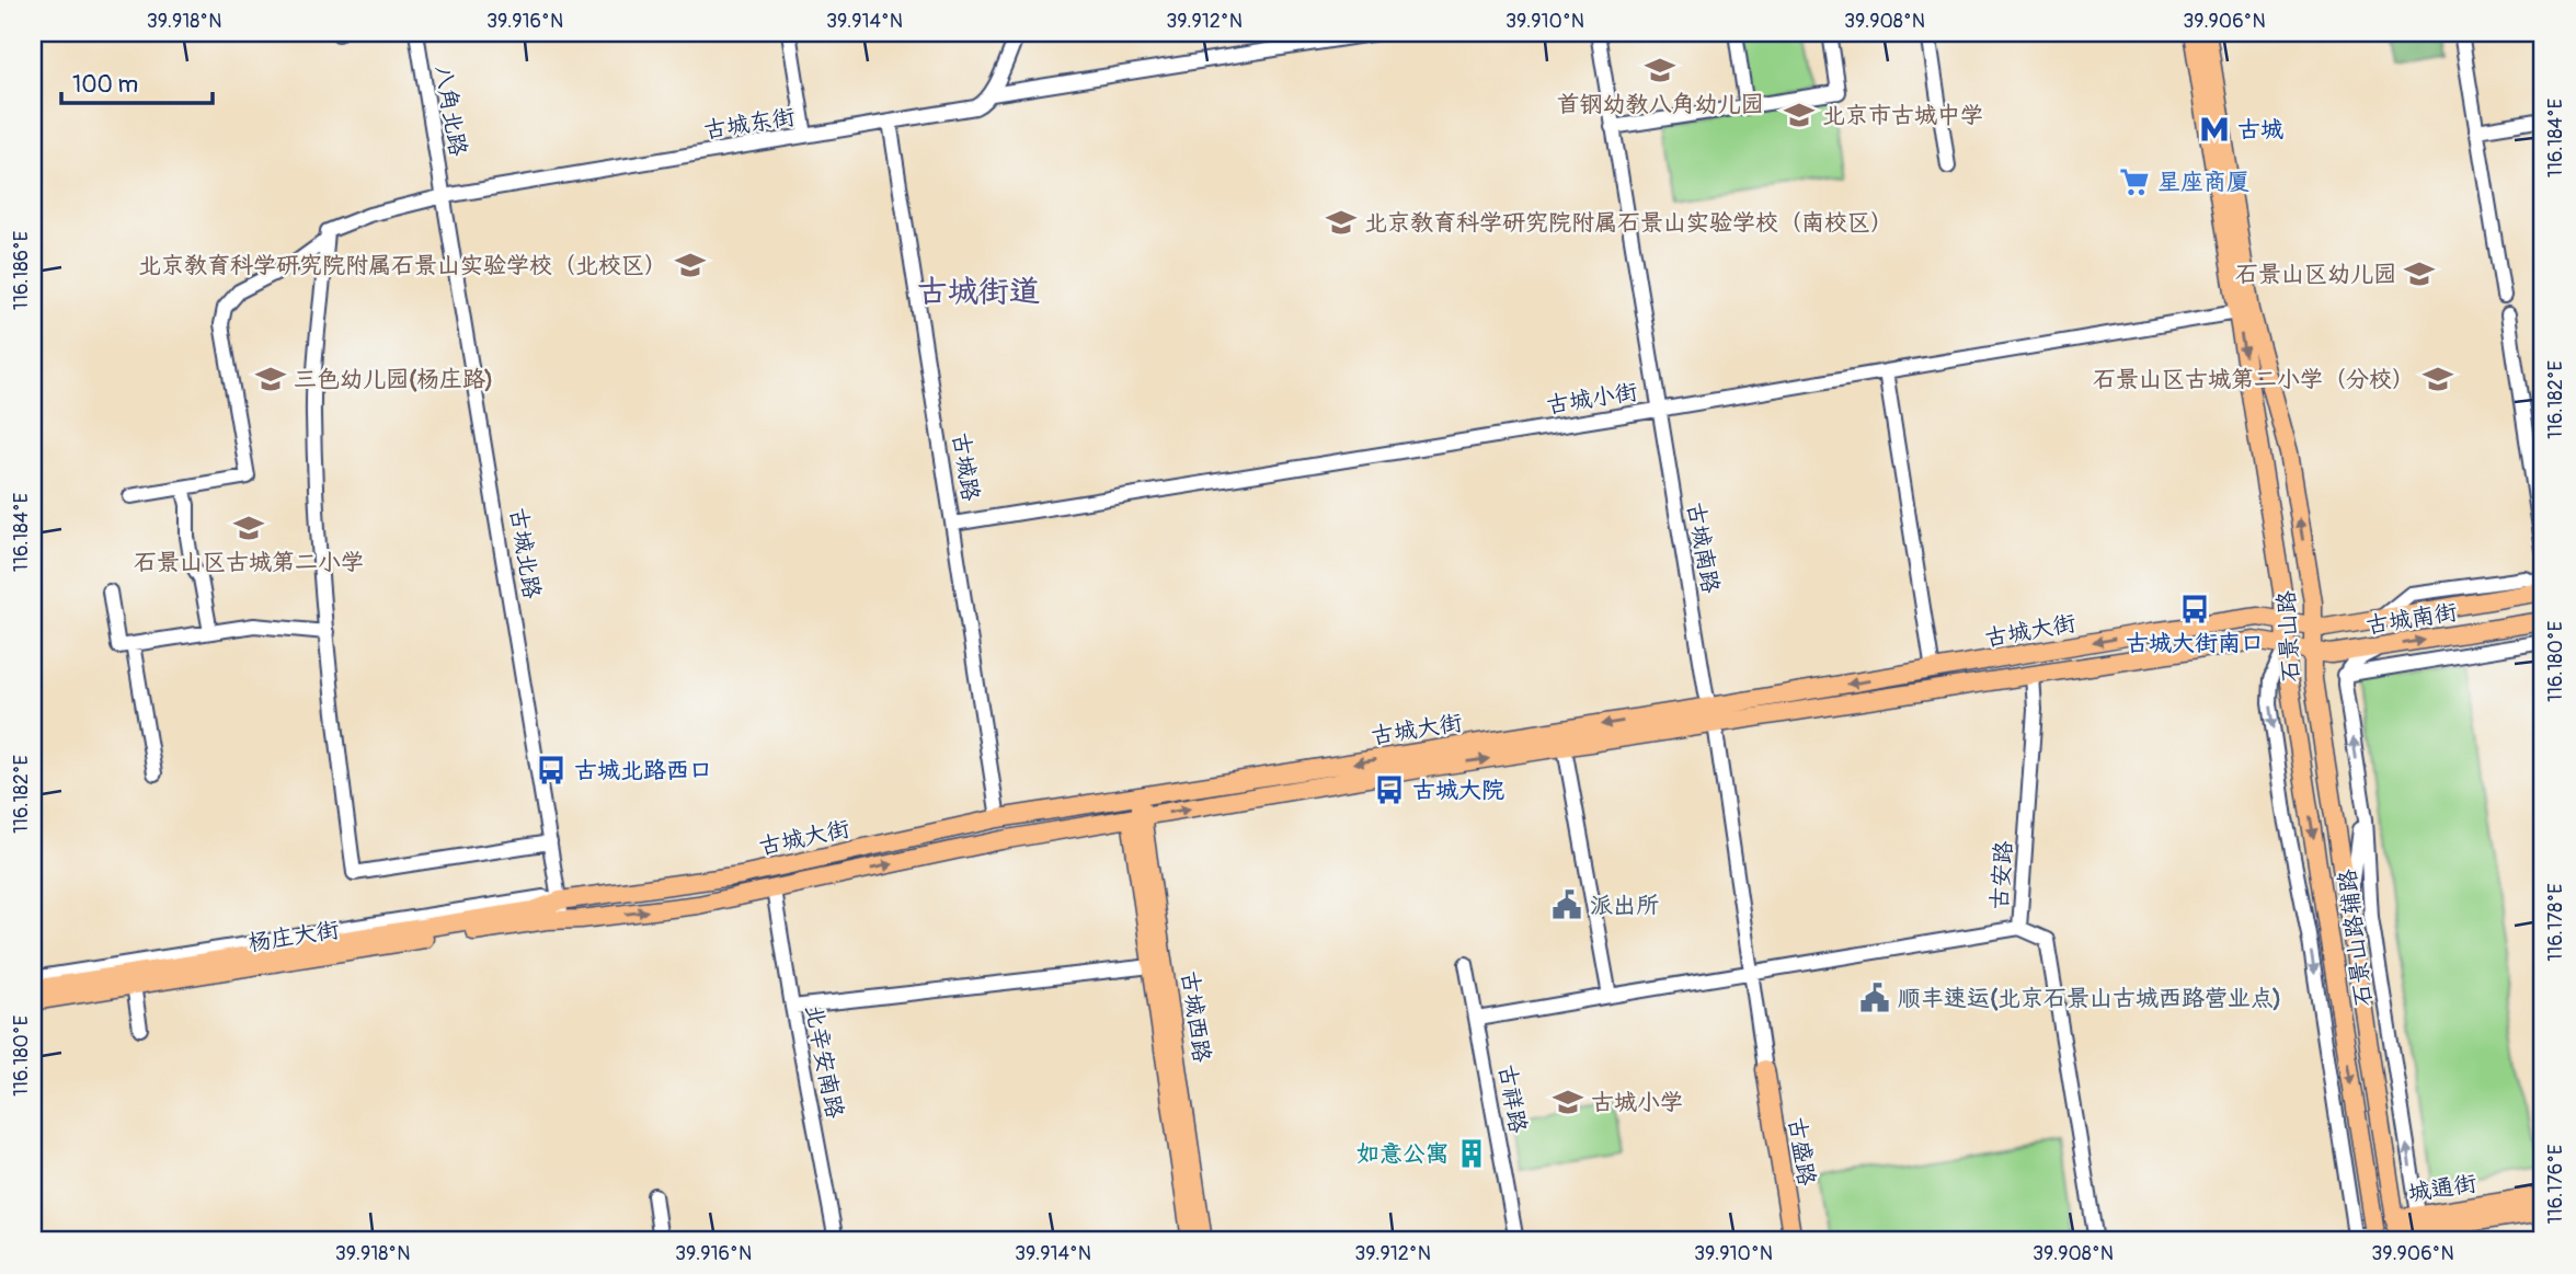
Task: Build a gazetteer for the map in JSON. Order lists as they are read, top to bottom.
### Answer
{
  "streets": {
    "main road": [
      "古城南街",
      "古城大街",
      "石景山路",
      "杨庄大街",
      "古城西路",
      "古盛路",
      "城通街"
    ],
    "street": [
      "八角北路",
      "古城东街",
      "古城小街",
      "古城路",
      "古城南路",
      "古城北路",
      "古安路",
      "石景山路辅路",
      "北辛安南路",
      "古祥路"
    ]
  },
  "crossings": [
    ["八角北路", "古城东街"],
    ["八角北路", "古城北路"],
    ["古城东街", "古城路"],
    ["古城东街", "古城北路"],
    ["古城小街", "古城路"],
    ["古城小街", "古城南路"],
    ["古城小街", "石景山路"],
    ["古城路", "古城大街"],
    ["古城南路", "古城大街"],
    ["古城南路", "古盛路"],
    ["古城北路", "古城大街"],
    ["古城北路", "杨庄大街"],
    ["古城南街", "古城大街"],
    ["古城南街", "石景山路"],
    ["古城南街", "石景山路辅路"],
    ["古城大街", "石景山路"],
    ["古城大街", "古安路"],
    ["古城大街", "杨庄大街"],
    ["古城大街", "石景山路辅路"],
    ["古城大街", "古城西路"],
    ["古城大街", "北辛安南路"],
    ["石景山路", "石景山路辅路"],
    ["石景山路", "城通街"],
    ["石景山路辅路", "城通街"]
  ],
  "districts": ["古城街道"],
  "places": {
    "school or university": [
      "首钢幼教八角幼儿园",
      "北京市古城中学",
      "北京教育科学研究院附属石景山实验学校（南校区）",
      "北京教育科学研究院附属石景山实验学校（北校区）",
      "石景山区幼儿园",
      "三色幼儿园(杨庄路)",
      "石景山区古城第二小学（分校）",
      "石景山区古城第二小学",
      "古城小学"
    ],
    "metro station": ["古城"],
    "supermarket": ["星座商厦"],
    "bus stop": ["古城大街南口", "古城北路西口", "古城大院"],
    "public building": ["派出所", "顺丰速运(北京石景山古城西路营业点)"],
    "building": ["如意公寓"]
  },
  "scale_bar": "100 m",
  "coordinates": [
    "39.918°N",
    "39.916°N",
    "39.914°N",
    "39.912°N",
    "39.910°N",
    "39.908°N",
    "39.906°N",
    "116.184°E",
    "116.186°E",
    "116.182°E",
    "116.180°E",
    "116.178°E",
    "116.176°E"
  ]
}
